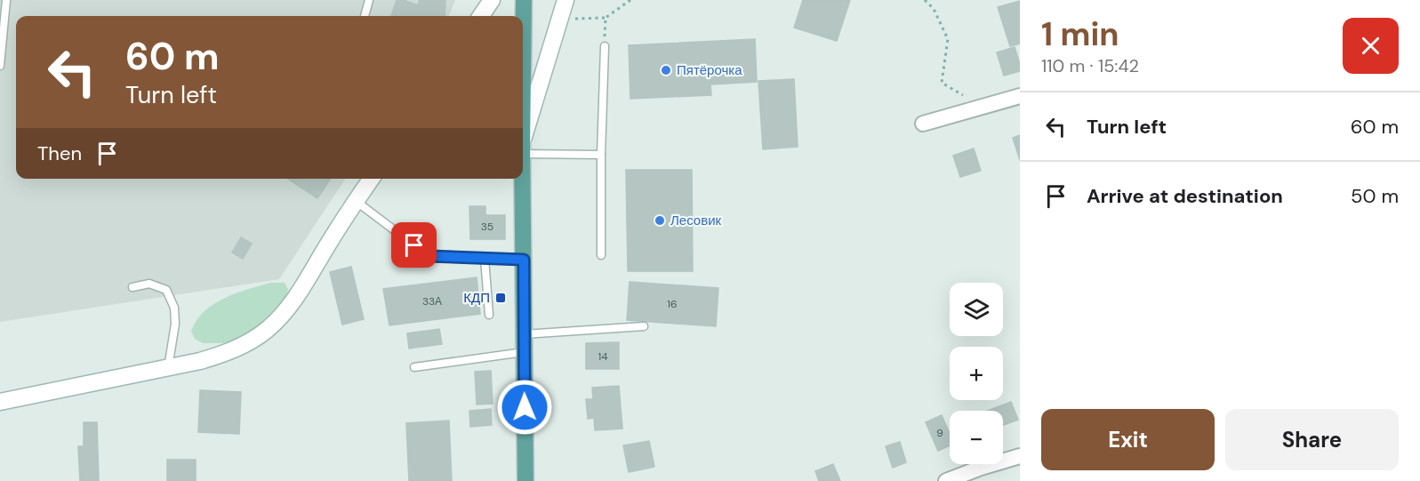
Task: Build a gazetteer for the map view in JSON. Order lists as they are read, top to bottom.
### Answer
{
  "places": {
    "other": ["Пятёрочка", "Лесовик"],
    "transit": ["КДП"]
  },
  "house_numbers": [
    "35",
    "33А",
    "16",
    "14",
    "9"
  ],
  "page": {
    "heading": ["1 min", "110 m · 15:42"],
    "turn": ["60 m", "Turn left"],
    "list": [
      {
        "name": "Turn left",
        "value": "60 m"
      },
      {
        "name": "Arrive at destination",
        "value": "50 m"
      }
    ],
    "then": "Then",
    "map_buttons": ["+", "−"],
    "buttons": ["Exit", "Share"]
  }
}
